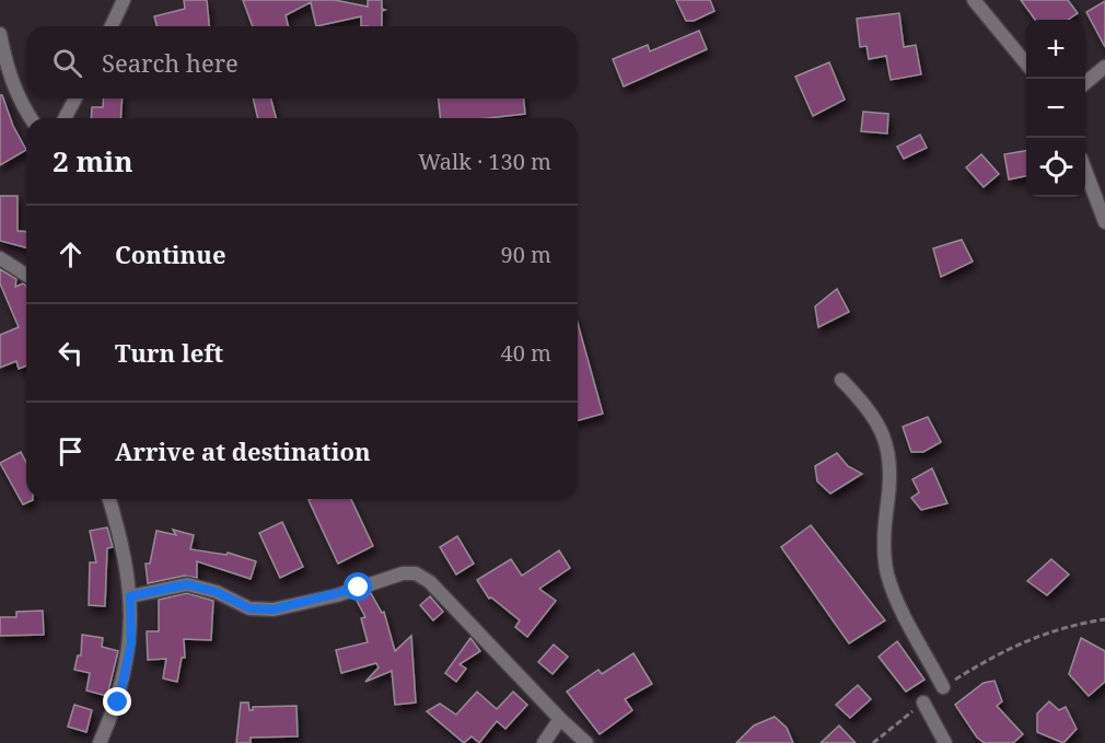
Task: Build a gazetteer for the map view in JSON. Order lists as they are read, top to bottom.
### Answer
{
  "page": {
    "map_buttons": ["+", "−"],
    "search": "Search here",
    "heading": ["2 min", "Walk · 130 m"],
    "list": [
      ["Continue", "90 m"],
      ["Turn left", "40 m"],
      "Arrive at destination"
    ]
  }
}
